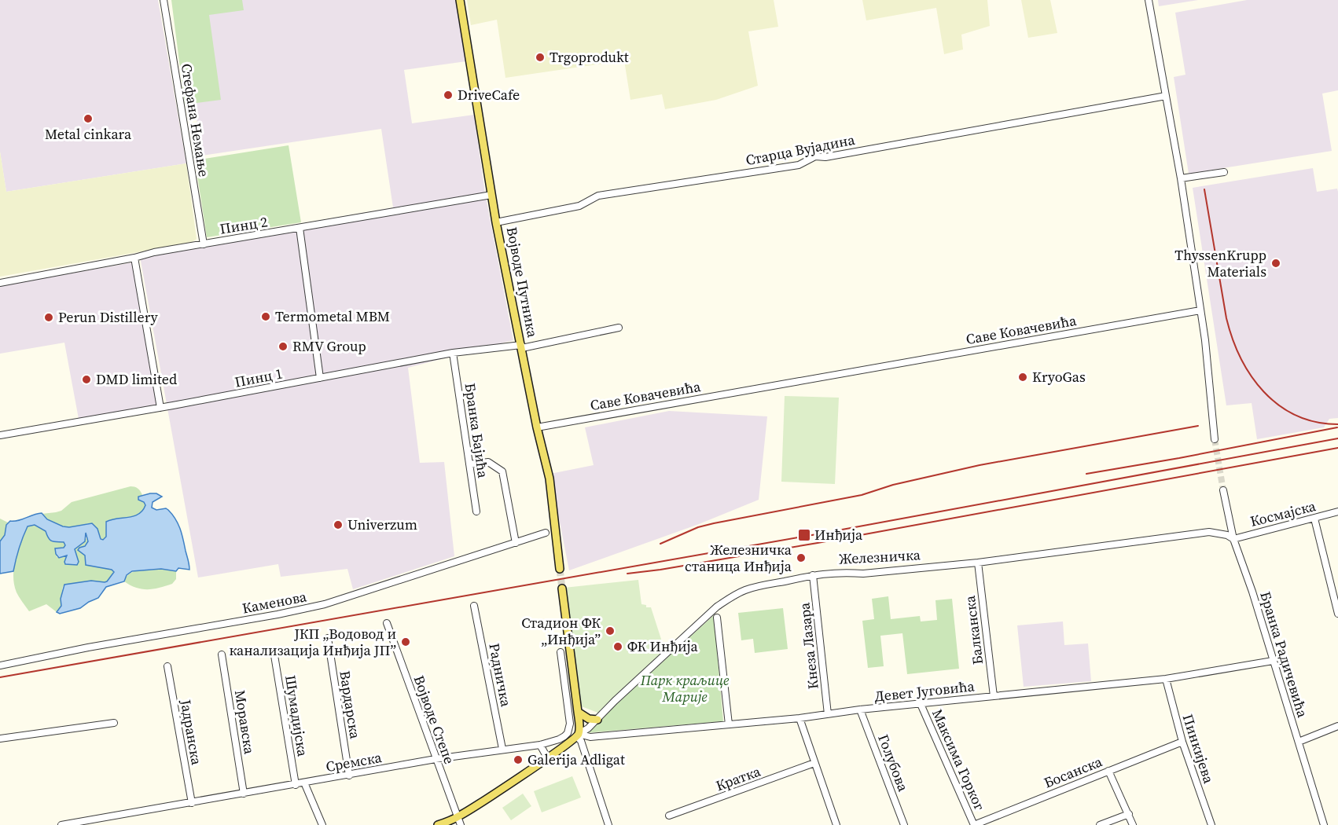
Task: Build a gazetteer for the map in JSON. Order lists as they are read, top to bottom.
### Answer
{
  "streets": {
    "main road": ["Војводе Путника", "Железничка"],
    "street": [
      "Стефана Немање",
      "Старца Вујадина",
      "Пинц 2",
      "Саве Ковачевића",
      "Пинц 1",
      "Бранка Бајића",
      "Космајска",
      "Каменова",
      "Балканска",
      "Кнеза Лазара",
      "Бранка Радичевића",
      "Радничка",
      "Девет Југовића",
      "Вардарска",
      "Шумадијска",
      "Војводе Степе",
      "Моравска",
      "Јадранска",
      "Пинкијева",
      "Максима Горког",
      "Сремска",
      "Голубова",
      "Босанска",
      "Кратка"
    ]
  },
  "crossings": [
    ["Стефана Немање", "Пинц 2"],
    ["Старца Вујадина", "Војводе Путника"],
    ["Пинц 2", "Војводе Путника"],
    ["Војводе Путника", "Саве Ковачевића"],
    ["Војводе Путника", "Пинц 1"],
    ["Пинц 1", "Бранка Бајића"],
    ["Космајска", "Железничка"],
    ["Космајска", "Бранка Радичевића"],
    ["Железничка", "Балканска"],
    ["Железничка", "Кнеза Лазара"],
    ["Железничка", "Бранка Радичевића"],
    ["Железничка", "Девет Југовића"],
    ["Железничка", "Војводе Степе"],
    ["Балканска", "Девет Југовића"],
    ["Кнеза Лазара", "Девет Југовића"],
    ["Бранка Радичевића", "Девет Југовића"],
    ["Радничка", "Сремска"],
    ["Девет Југовића", "Пинкијева"],
    ["Девет Југовића", "Максима Горког"],
    ["Девет Југовића", "Голубова"],
    ["Вардарска", "Сремска"],
    ["Шумадијска", "Сремска"],
    ["Војводе Степе", "Сремска"],
    ["Моравска", "Сремска"],
    ["Јадранска", "Сремска"],
    ["Пинкијева", "Босанска"],
    ["Максима Горког", "Босанска"]
  ],
  "parks": ["Парк краљице Марије"],
  "places": {
    "other": [
      "Trgoprodukt",
      "DriveCafe",
      "Metal cinkara",
      "ThyssenKrupp Materials",
      "Termometal MBM",
      "Perun Distillery",
      "RMV Group",
      "KryoGas",
      "DMD limited",
      "Univerzum",
      "Железничка станица Инђија",
      "Стадион ФК „Инђија”",
      "ЈКП „Водовод и канализација Инђија ЈП”",
      "ФК Инђија",
      "Galerija Adligat"
    ],
    "transit": ["Инђија"]
  }
}
